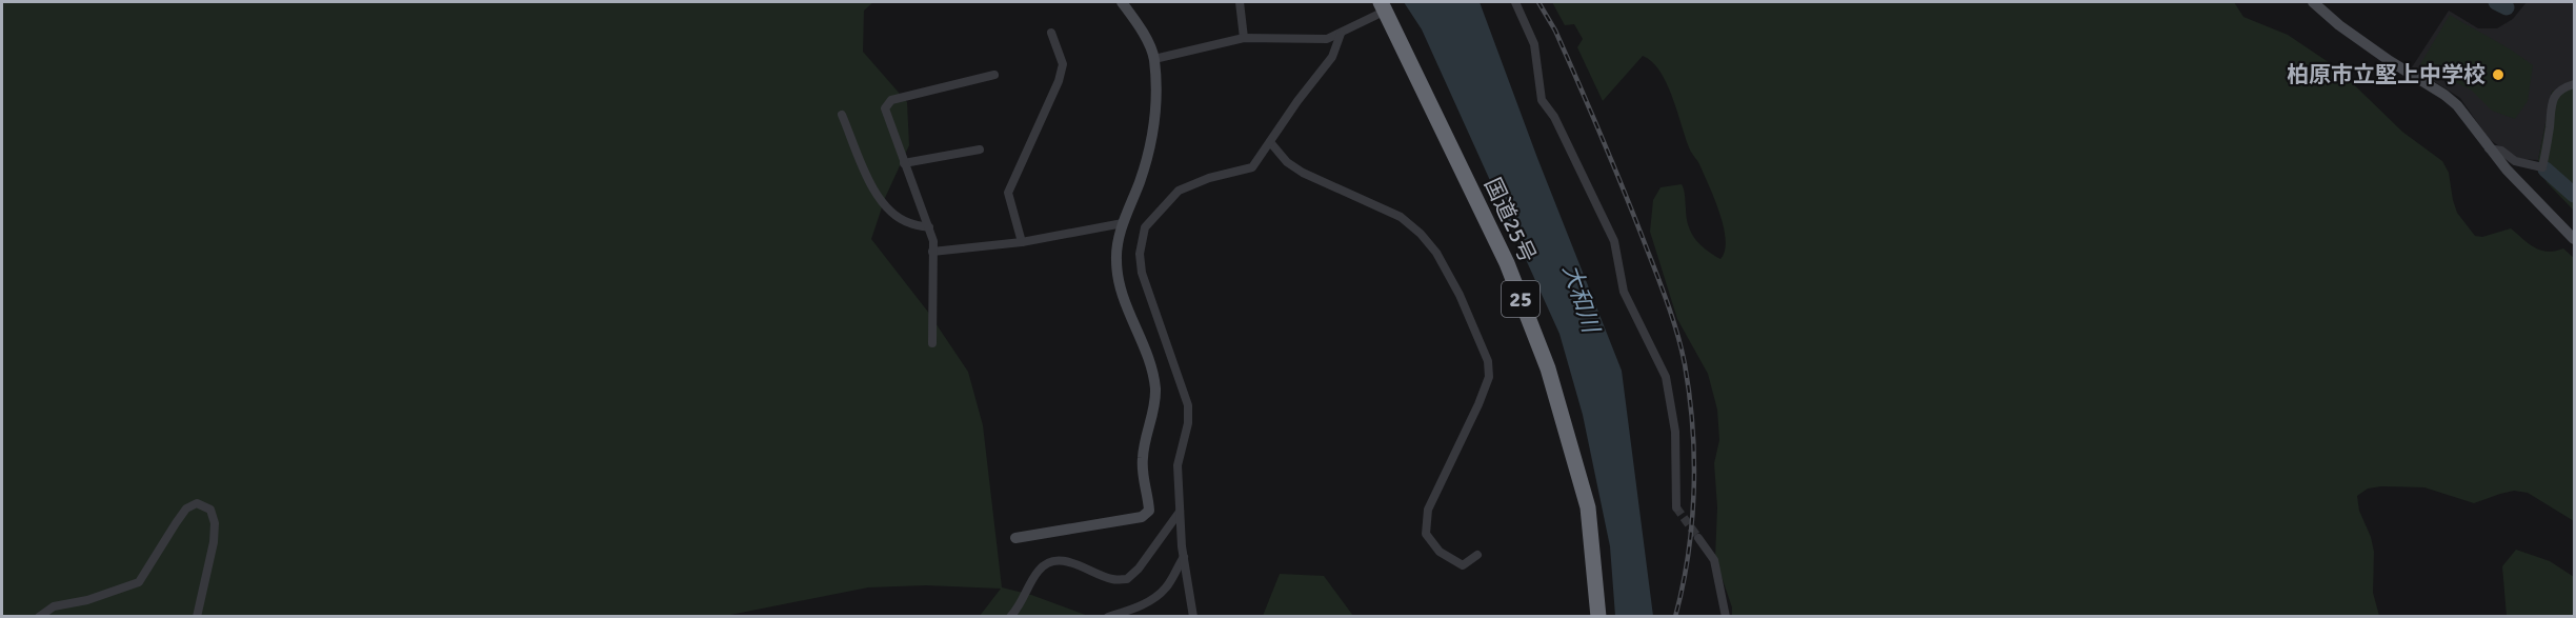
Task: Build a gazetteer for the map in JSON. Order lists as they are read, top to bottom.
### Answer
{
  "streets": {
    "highway": ["国道25号", "25"]
  },
  "water": ["大和川"],
  "places": ["柏原市立堅上中学校"]
}
